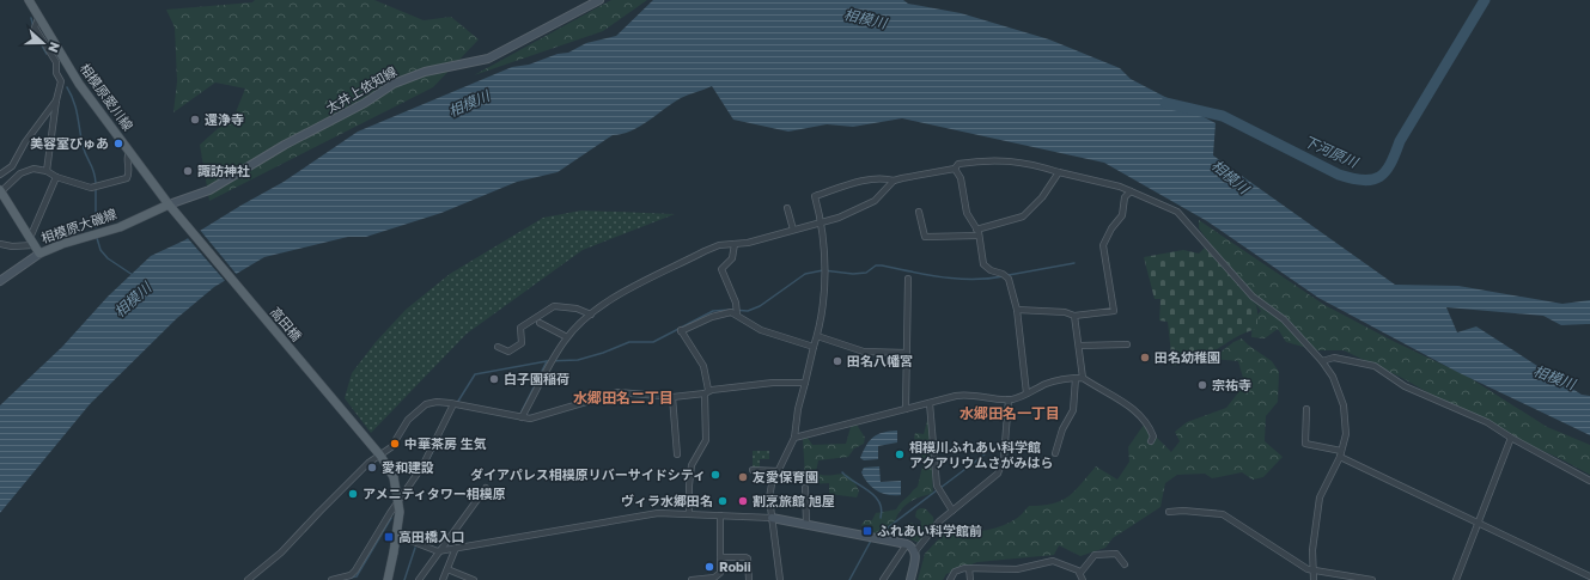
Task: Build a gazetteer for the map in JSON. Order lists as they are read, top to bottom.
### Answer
{
  "streets": {
    "main road": [
      "太井上依知線",
      "相模原愛川線",
      "相模原大磯線",
      "高田橋"
    ]
  },
  "crossings": [
    ["太井上依知線", "相模原愛川線"],
    ["太井上依知線", "相模原大磯線"],
    ["太井上依知線", "高田橋"],
    ["相模原愛川線", "相模原大磯線"],
    ["相模原愛川線", "高田橋"],
    ["相模原大磯線", "高田橋"]
  ],
  "districts": ["水郷田名二丁目", "水郷田名一丁目"],
  "water": ["相模川", "下河原川"],
  "places": {
    "other": [
      "還浄寺",
      "美容室ぴゅあ",
      "諏訪神社",
      "田名幼稚園",
      "田名八幡宮",
      "白子園稲荷",
      "宗祐寺",
      "中華茶房 生気",
      "相模川ふれあい科学館 アクアリウムさがみはら",
      "愛和建設",
      "ダイアパレス相模原リバーサイドシティ",
      "友愛保育園",
      "アメニティタワー相模原",
      "ヴィラ水郷田名",
      "割烹旅館 旭屋",
      "Robii"
    ],
    "transit": ["ふれあい科学館前", "高田橋入口"]
  },
  "north": "right"
}
